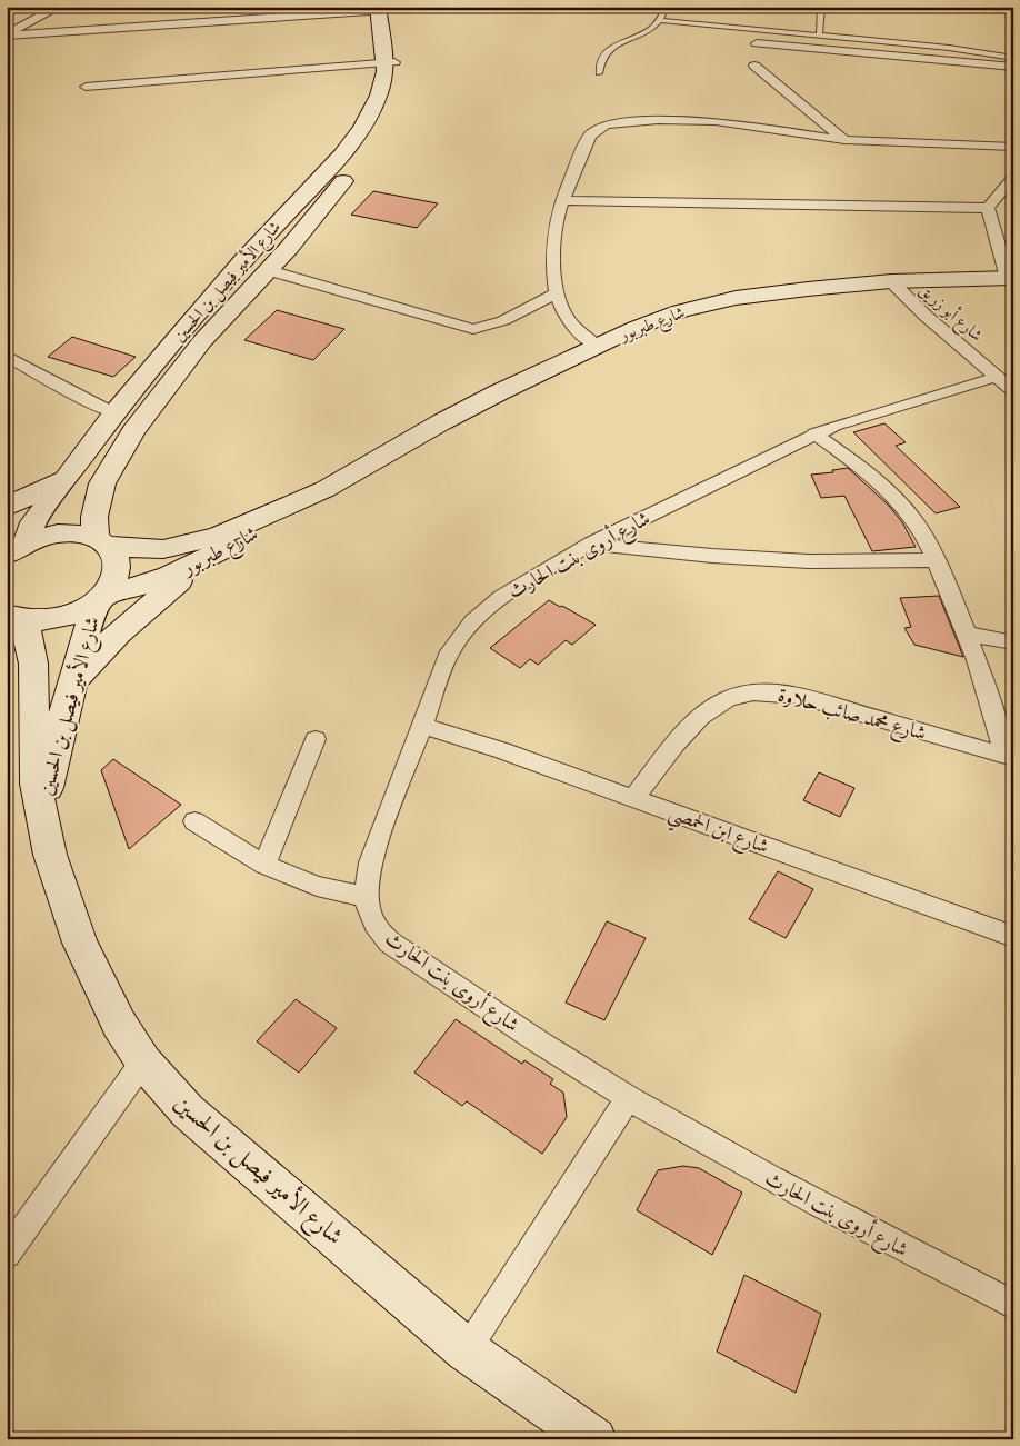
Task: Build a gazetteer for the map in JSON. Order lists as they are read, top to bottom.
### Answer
{
  "streets": {
    "street": [
      "شارع الأمير فيصل بن الحسين",
      "شارع أبو زريق",
      "شارع طبربور",
      "شارع أروى بنت الحارث",
      "شارع محمد صائب حلاوة",
      "شارع ابن الحمصي"
    ]
  },
  "crossings": [
    ["شارع الأمير فيصل بن الحسين", "شارع طبربور"],
    ["شارع أبو زريق", "شارع طبربور"],
    ["شارع أبو زريق", "شارع أروى بنت الحارث"],
    ["شارع أروى بنت الحارث", "شارع ابن الحمصي"],
    ["شارع محمد صائب حلاوة", "شارع ابن الحمصي"]
  ]
}
